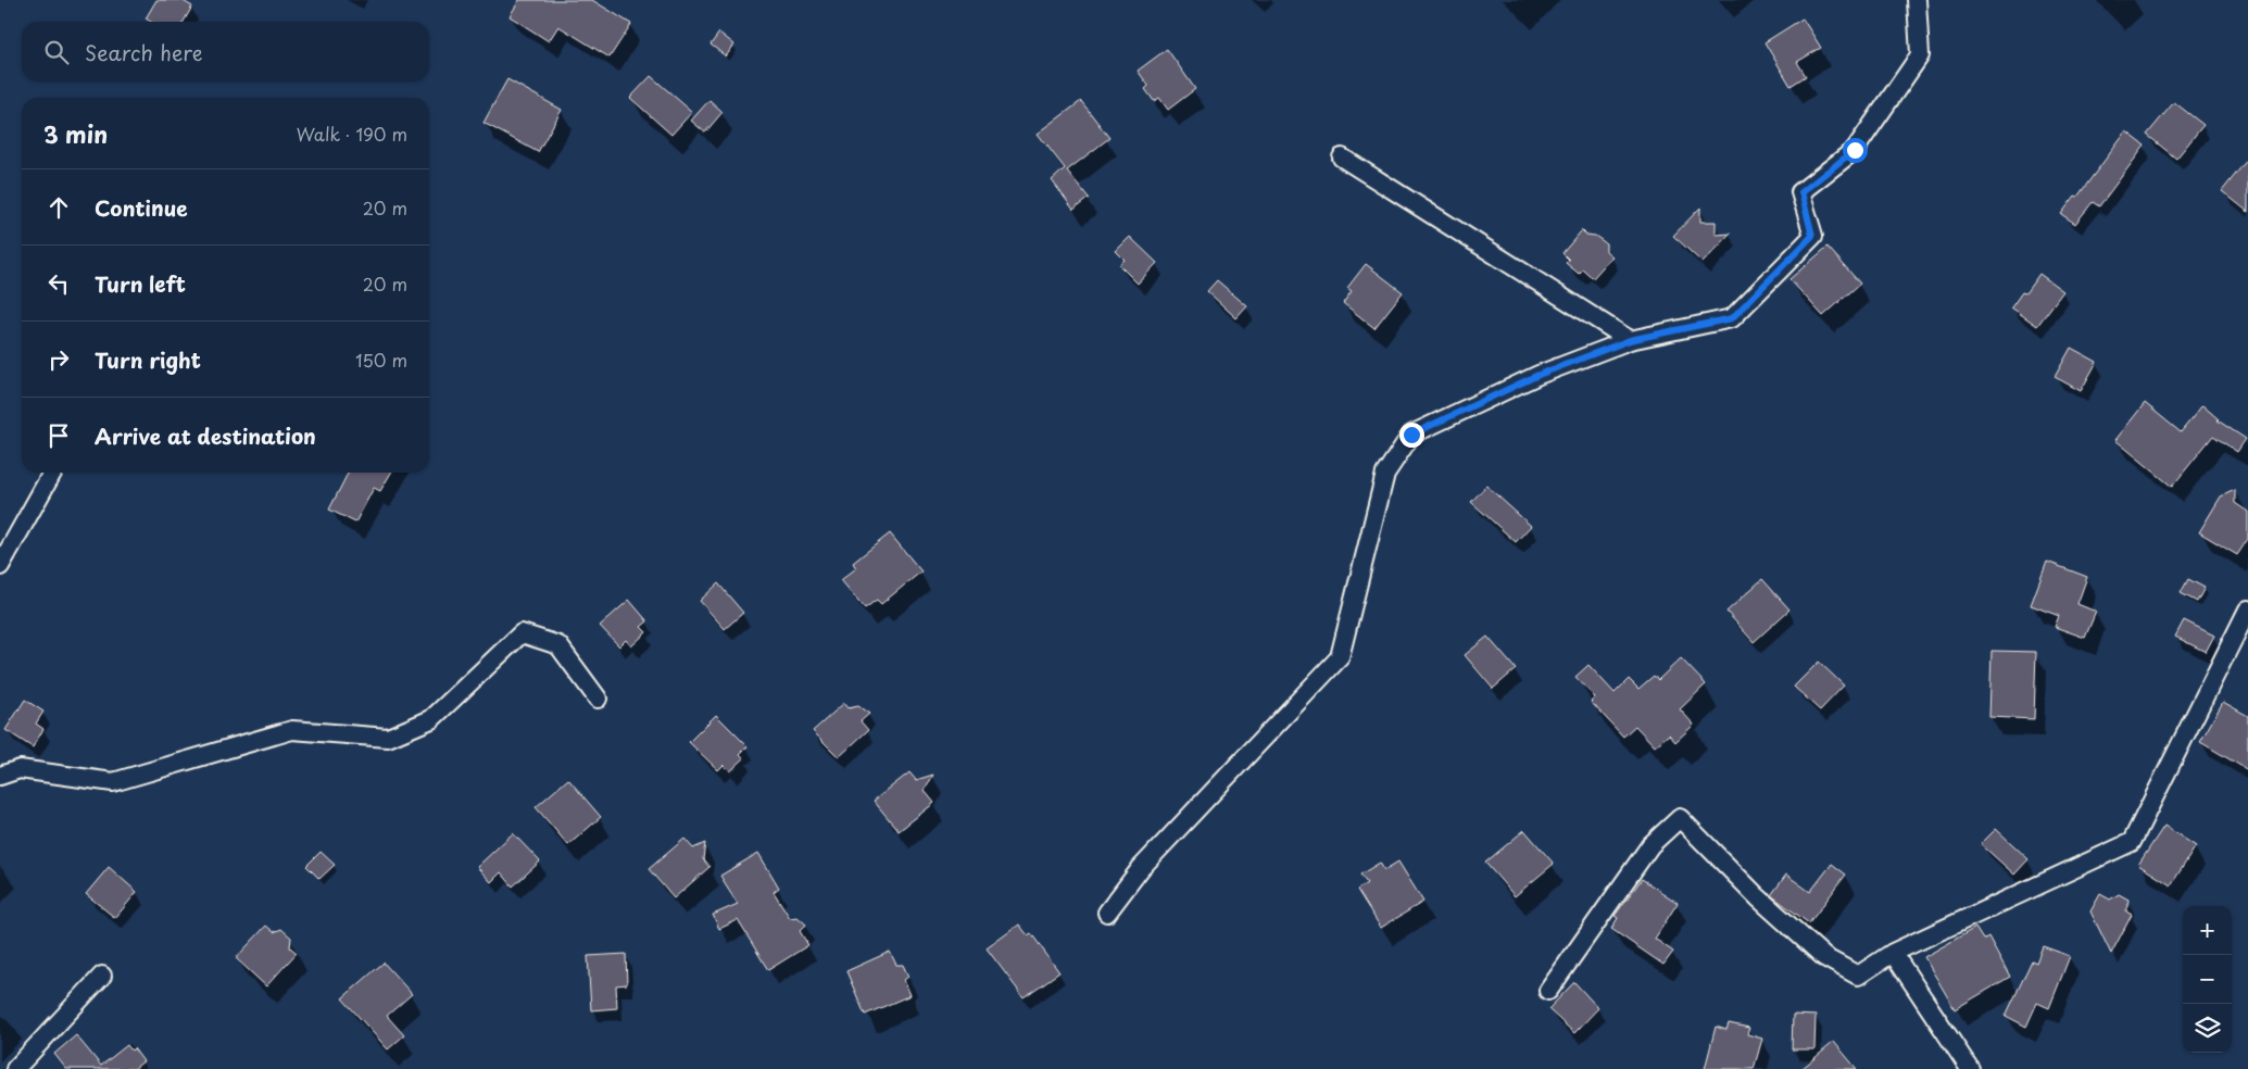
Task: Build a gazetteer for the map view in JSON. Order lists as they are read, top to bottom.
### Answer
{
  "page": {
    "search": "Search here",
    "heading": ["3 min", "Walk · 190 m"],
    "list": [
      ["Continue", "20 m"],
      ["Turn left", "20 m"],
      ["Turn right", "150 m"],
      "Arrive at destination"
    ],
    "map_buttons": ["+", "−"]
  }
}
